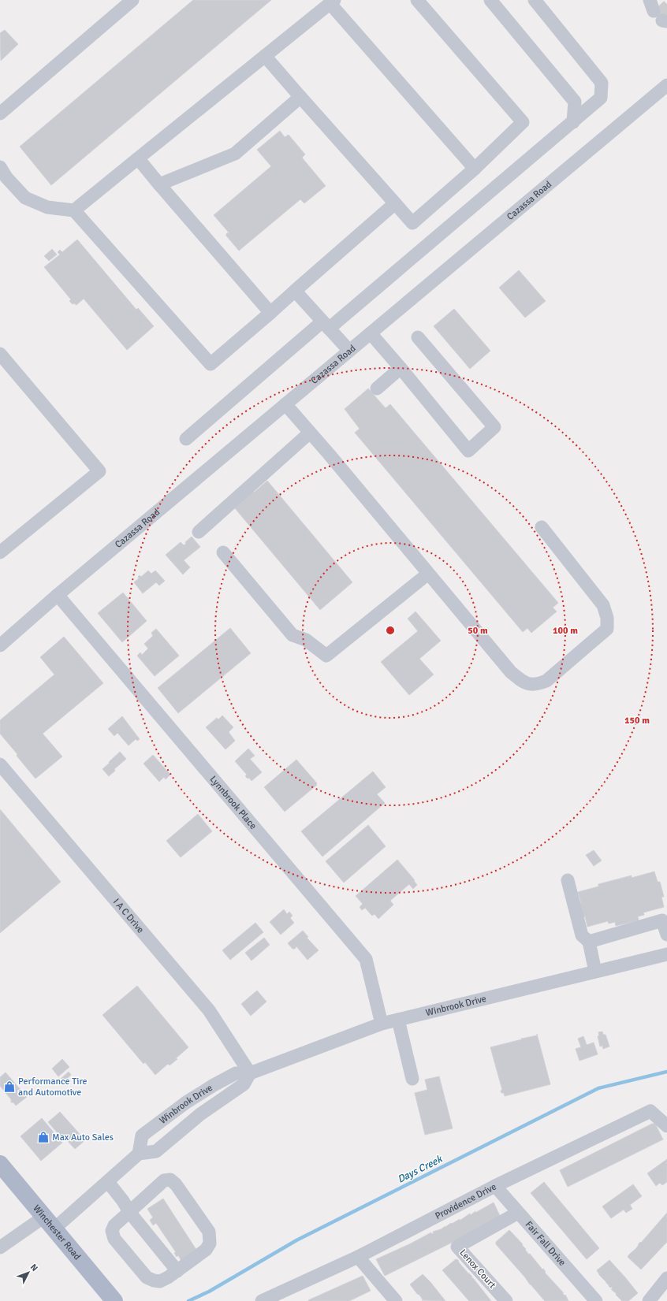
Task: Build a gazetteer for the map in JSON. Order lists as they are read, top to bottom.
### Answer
{
  "streets": {
    "main road": ["Winchester Road"],
    "street": [
      "Cazassa Road",
      "Lynnbrook Place",
      "I A C Drive",
      "Winbrook Drive",
      "Providence Drive",
      "Fair Fall Drive",
      "Lenox Court"
    ]
  },
  "crossings": [
    ["Cazassa Road", "Lynnbrook Place"],
    ["Lynnbrook Place", "Winbrook Drive"],
    ["I A C Drive", "Winbrook Drive"],
    ["Providence Drive", "Fair Fall Drive"],
    ["Fair Fall Drive", "Lenox Court"]
  ],
  "water": ["Days Creek"],
  "places": {
    "shop": ["Performance Tire and Automotive", "Max Auto Sales"]
  },
  "north": "top right",
  "rings": ["50 m", "100 m", "150 m"]
}
